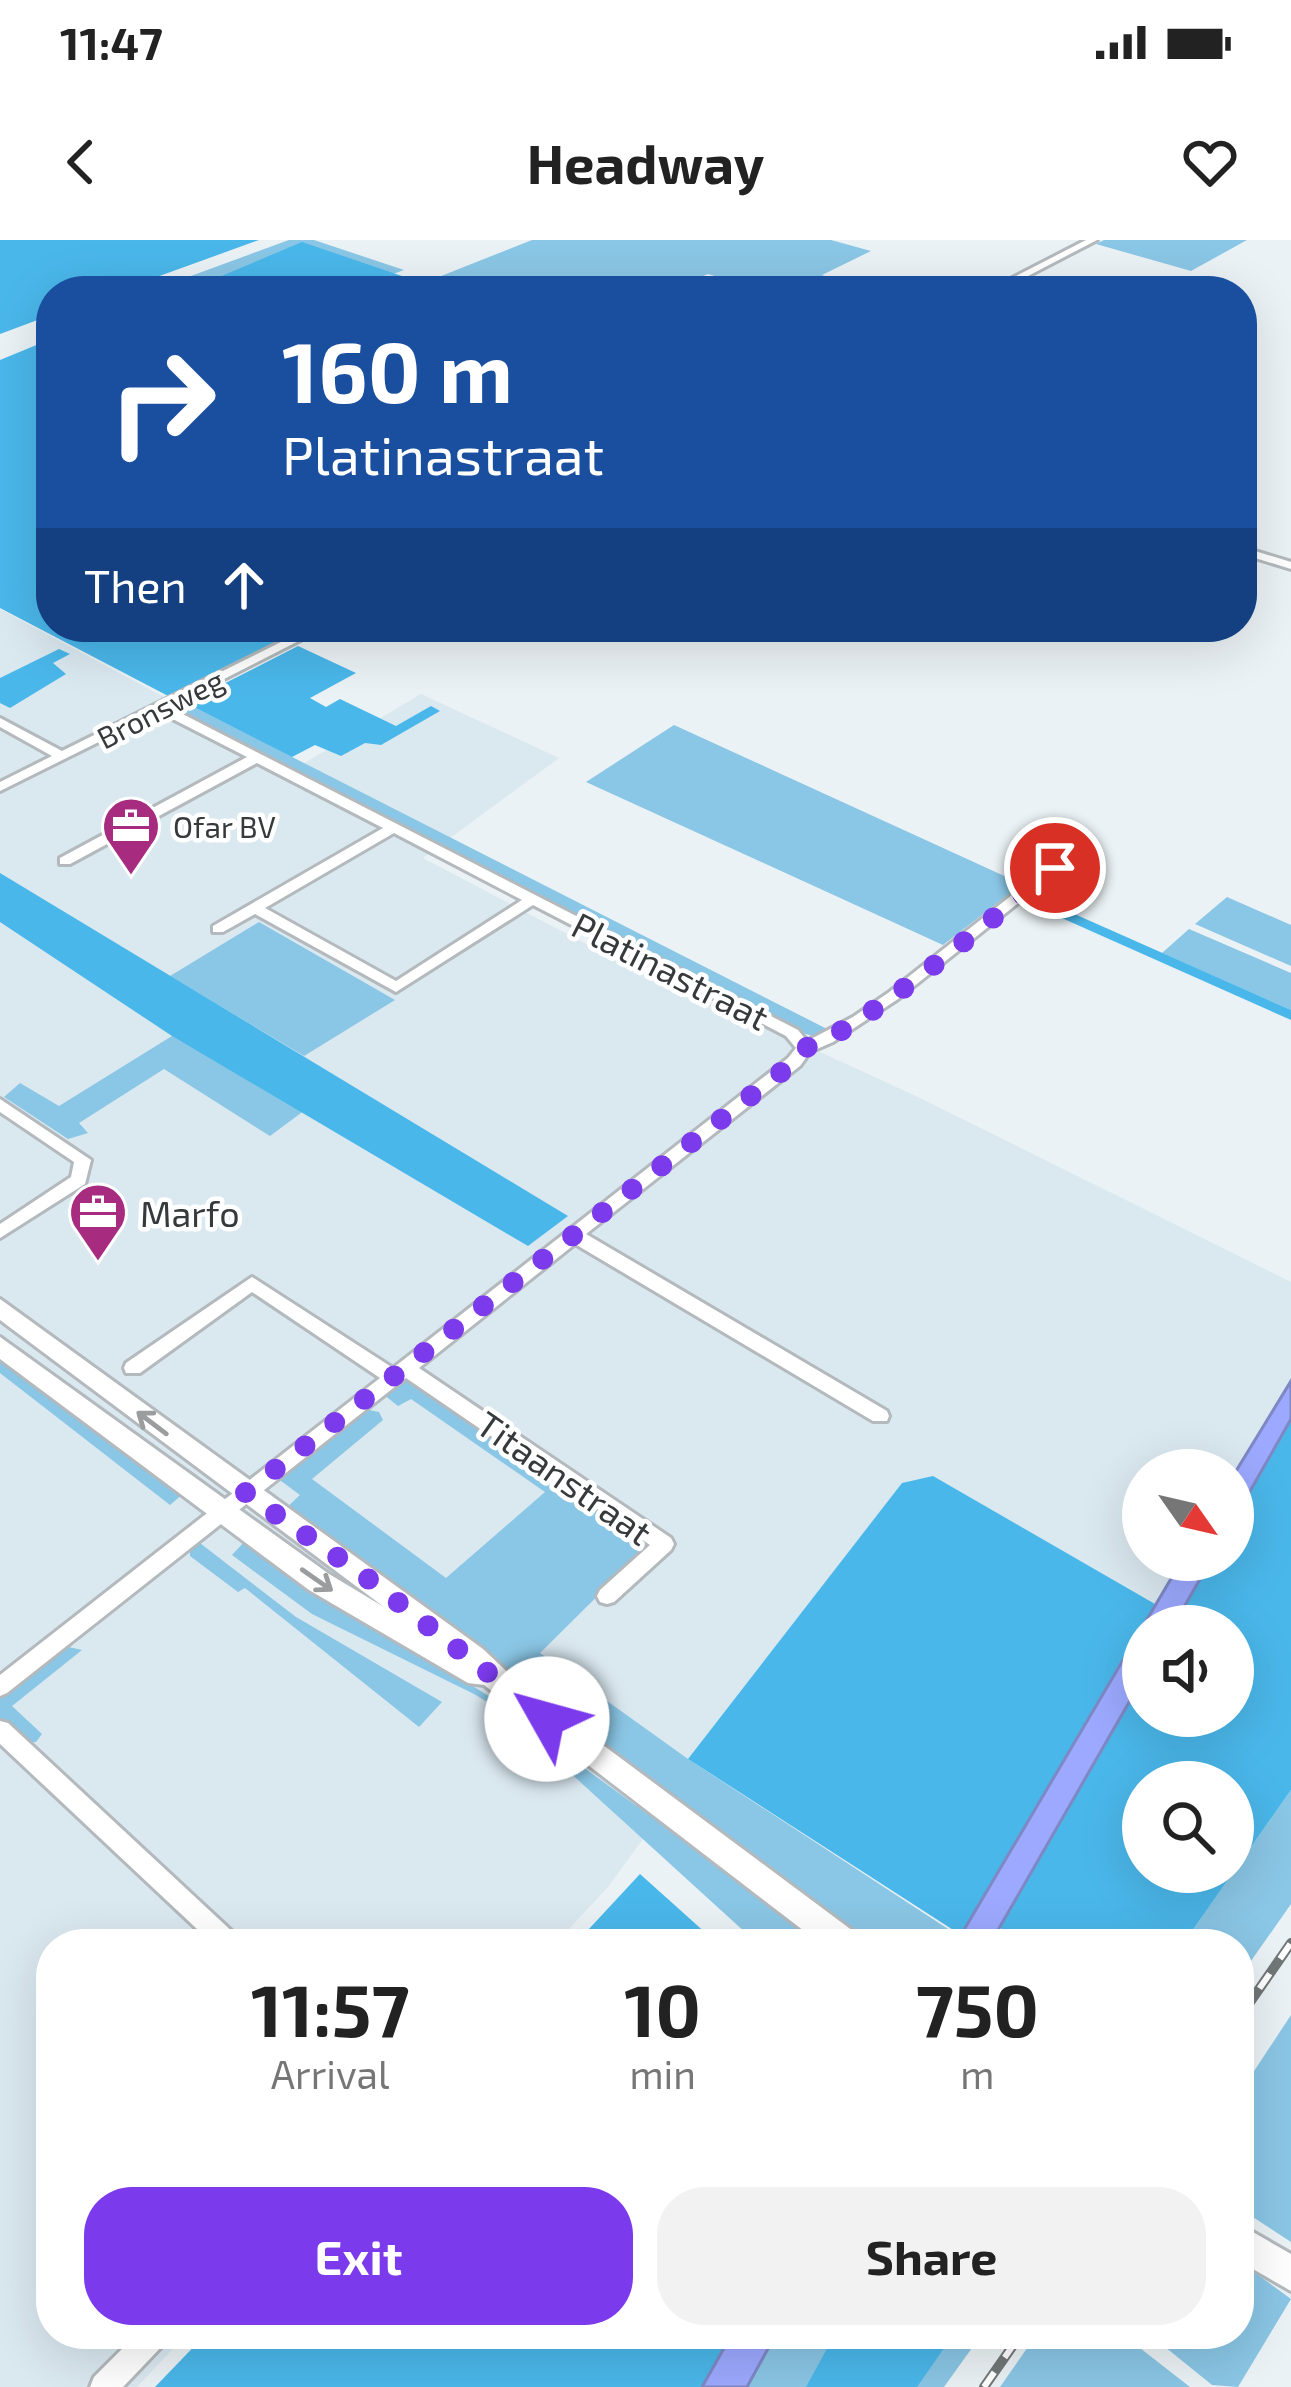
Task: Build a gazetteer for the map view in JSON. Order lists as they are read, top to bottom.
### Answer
{
  "streets": {
    "street": ["Bronsweg", "Platinastraat", "Titaanstraat"]
  },
  "crossings": [
    ["Bronsweg", "Platinastraat"],
    ["Platinastraat", "Titaanstraat"]
  ],
  "places": {
    "office": ["Ofar BV", "Marfo"]
  },
  "north": "bottom right",
  "page": {
    "status": "11:47",
    "header": "Headway",
    "turn": ["160 m", "Platinastraat"],
    "then": "Then",
    "eta": [
      "11:57",
      "Arrival",
      "10",
      "min",
      "750",
      "m"
    ],
    "buttons": ["Exit", "Share"]
  }
}
